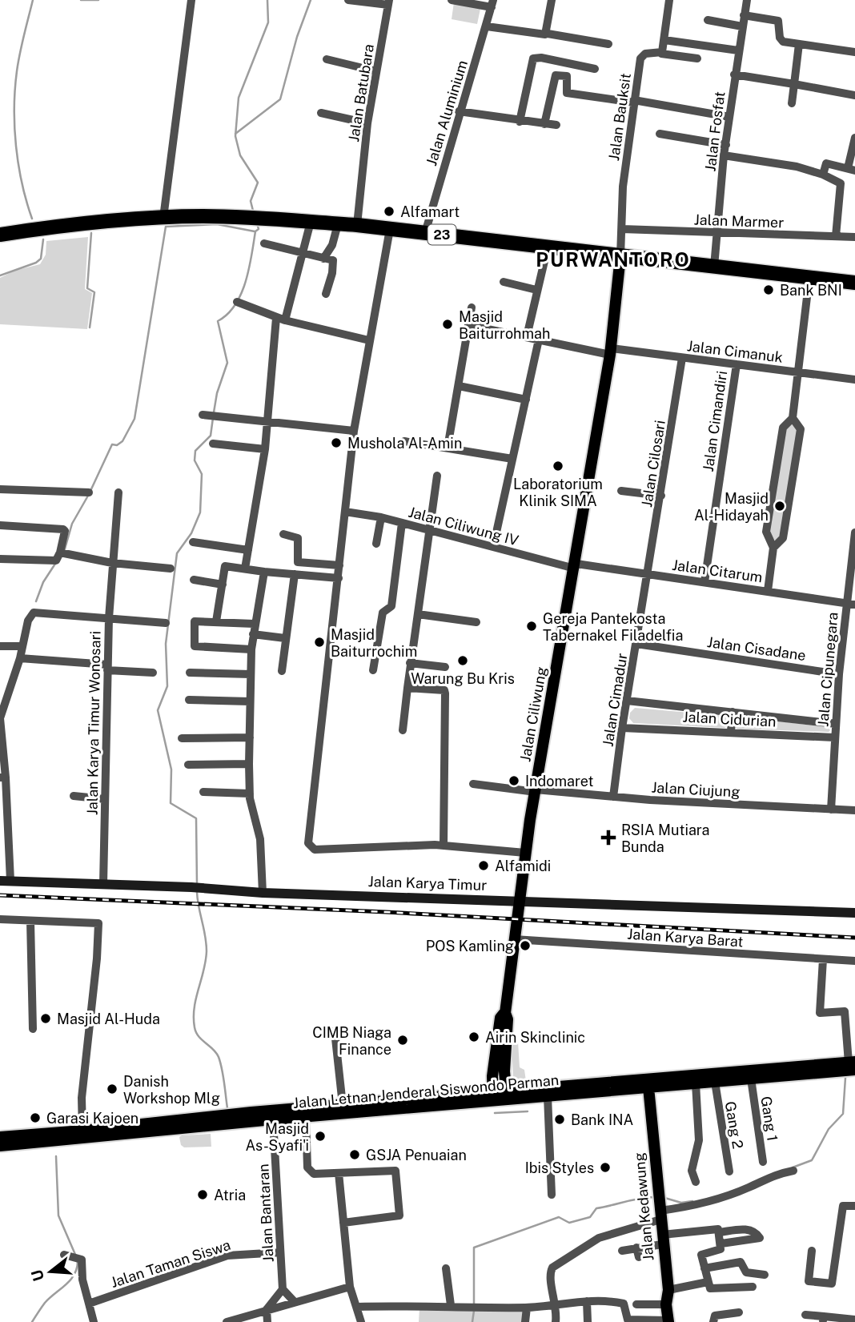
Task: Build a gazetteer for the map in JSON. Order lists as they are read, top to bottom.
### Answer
{
  "streets": {
    "highway": ["23"],
    "main road": ["Jalan Ciliwung", "Jalan Letnan Jenderal Siswondo Parman", "Jalan Kedawung"],
    "street": [
      "Jalan Batubara",
      "Jalan Aluminium",
      "Jalan Bauksit",
      "Jalan Fosfat",
      "Jalan Marmer",
      "Jalan Cimanuk",
      "Jalan Cimandiri",
      "Jalan Cilosari",
      "Jalan Ciliwung IV",
      "Jalan Citarum",
      "Jalan Cisadane",
      "Jalan Cipunegara",
      "Jalan Cimadur",
      "Jalan Cidurian",
      "Jalan Karya Timur Wonosari",
      "Jalan Ciujung",
      "Jalan Karya Timur",
      "Jalan Karya Barat",
      "Gang 1",
      "Gang 2",
      "Jalan Bantaran",
      "Jalan Taman Siswa"
    ]
  },
  "crossings": [
    ["Jalan Batubara", "23"],
    ["Jalan Aluminium", "23"],
    ["Jalan Bauksit", "Jalan Marmer"],
    ["Jalan Bauksit", "23"],
    ["Jalan Bauksit", "Jalan Ciliwung"],
    ["Jalan Fosfat", "Jalan Marmer"],
    ["Jalan Fosfat", "23"],
    ["23", "Jalan Ciliwung"],
    ["Jalan Cimanuk", "Jalan Cimandiri"],
    ["Jalan Cimanuk", "Jalan Cilosari"],
    ["Jalan Cimanuk", "Jalan Ciliwung"],
    ["Jalan Cimandiri", "Jalan Citarum"],
    ["Jalan Cilosari", "Jalan Citarum"],
    ["Jalan Cilosari", "Jalan Cimadur"],
    ["Jalan Ciliwung IV", "Jalan Citarum"],
    ["Jalan Ciliwung IV", "Jalan Ciliwung"],
    ["Jalan Citarum", "Jalan Cipunegara"],
    ["Jalan Citarum", "Jalan Cimadur"],
    ["Jalan Citarum", "Jalan Ciliwung"],
    ["Jalan Cisadane", "Jalan Cipunegara"],
    ["Jalan Cisadane", "Jalan Cimadur"],
    ["Jalan Cipunegara", "Jalan Cidurian"],
    ["Jalan Cipunegara", "Jalan Ciujung"],
    ["Jalan Cimadur", "Jalan Cidurian"],
    ["Jalan Cimadur", "Jalan Ciujung"],
    ["Jalan Ciliwung", "Jalan Ciujung"],
    ["Jalan Ciliwung", "Jalan Karya Timur"],
    ["Jalan Ciliwung", "Jalan Karya Barat"],
    ["Jalan Ciliwung", "Jalan Letnan Jenderal Siswondo Parman"],
    ["Jalan Karya Timur Wonosari", "Jalan Karya Timur"],
    ["Jalan Letnan Jenderal Siswondo Parman", "Gang 1"],
    ["Jalan Letnan Jenderal Siswondo Parman", "Gang 2"],
    ["Jalan Letnan Jenderal Siswondo Parman", "Jalan Kedawung"],
    ["Jalan Letnan Jenderal Siswondo Parman", "Jalan Bantaran"],
    ["Jalan Bantaran", "Jalan Taman Siswa"]
  ],
  "districts": ["PURWANTORO"],
  "places": {
    "other": [
      "Alfamart",
      "Bank BNI",
      "Masjid Baiturrohmah",
      "Mushola Al-Amin",
      "Laboratorium Klinik SIMA",
      "Masjid Al-Hidayah",
      "Gereja Pantekosta Tabernakel Filadelfia",
      "Masjid Baiturrochim",
      "Warung Bu Kris",
      "Indomaret",
      "Alfamidi",
      "POS Kamling",
      "Masjid Al-Huda",
      "Airin Skinclinic",
      "CIMB Niaga Finance",
      "Danish Workshop Mlg",
      "Garasi Kajoen",
      "Bank INA",
      "Masjid As-Syafi'i",
      "GSJA Penuaian",
      "Ibis Styles",
      "Atria"
    ],
    "health": ["RSIA Mutiara Bunda"]
  },
  "north": "left"
}
